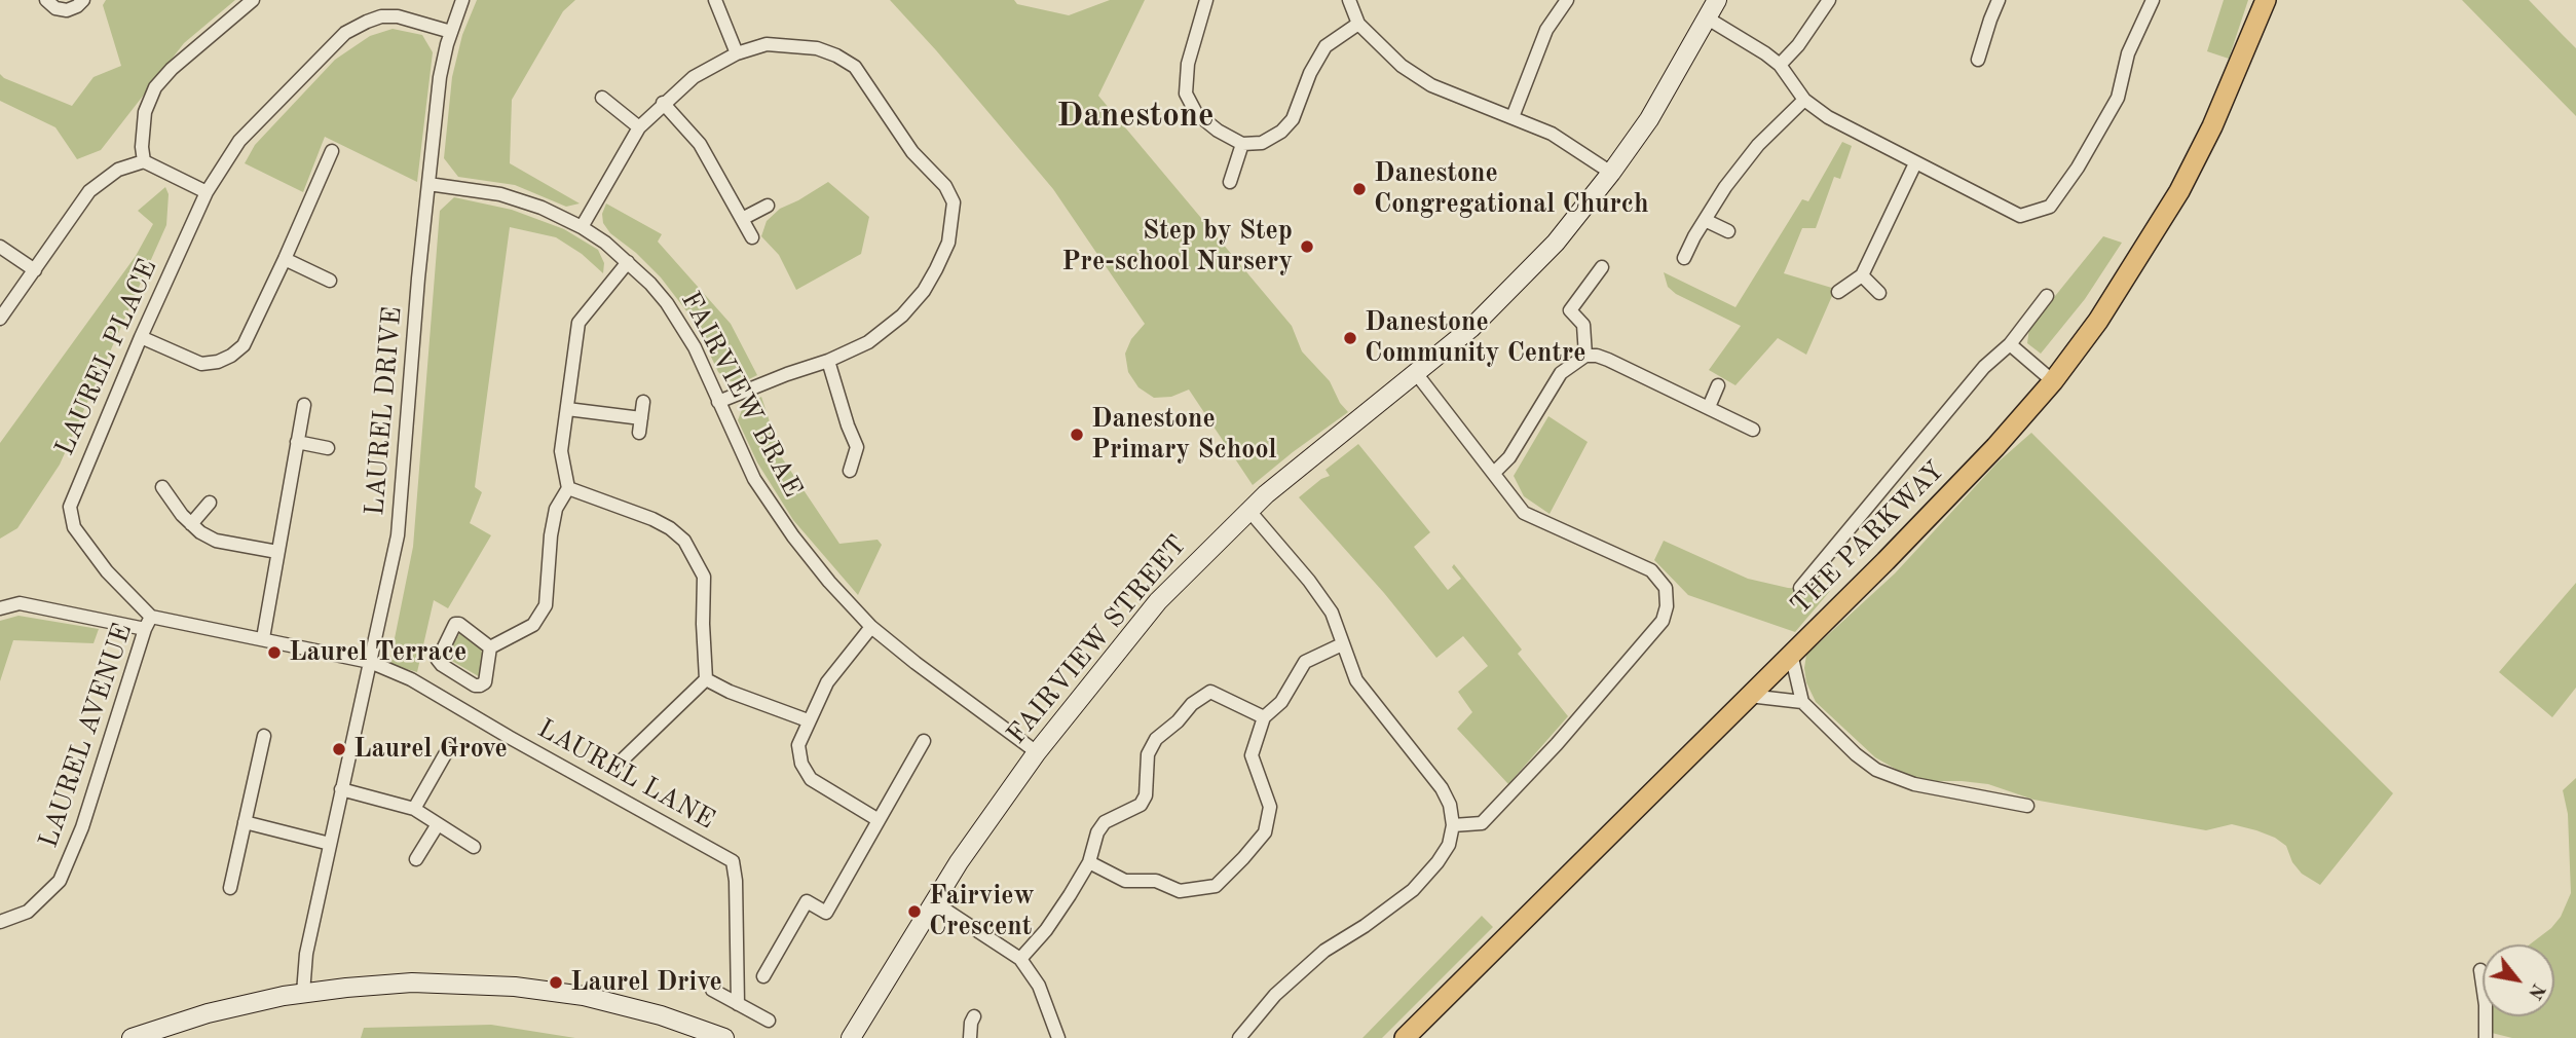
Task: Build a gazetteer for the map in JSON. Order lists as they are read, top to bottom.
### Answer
{
  "streets": {
    "main road": ["THE PARKWAY"],
    "street": [
      "LAUREL PLACE",
      "FAIRVIEW BRAE",
      "LAUREL DRIVE",
      "FAIRVIEW STREET",
      "LAUREL AVENUE",
      "LAUREL LANE"
    ]
  },
  "crossings": [
    ["LAUREL PLACE", "LAUREL DRIVE"],
    ["LAUREL PLACE", "LAUREL AVENUE"],
    ["FAIRVIEW BRAE", "LAUREL DRIVE"],
    ["FAIRVIEW BRAE", "FAIRVIEW STREET"],
    ["LAUREL DRIVE", "LAUREL LANE"]
  ],
  "districts": ["Danestone"],
  "places": [
    "Danestone Congregational Church",
    "Step by Step Pre-school Nursery",
    "Danestone Community Centre",
    "Danestone Primary School",
    "Laurel Terrace",
    "Laurel Grove",
    "Fairview Crescent",
    "Laurel Drive"
  ],
  "north": "bottom right"
}
